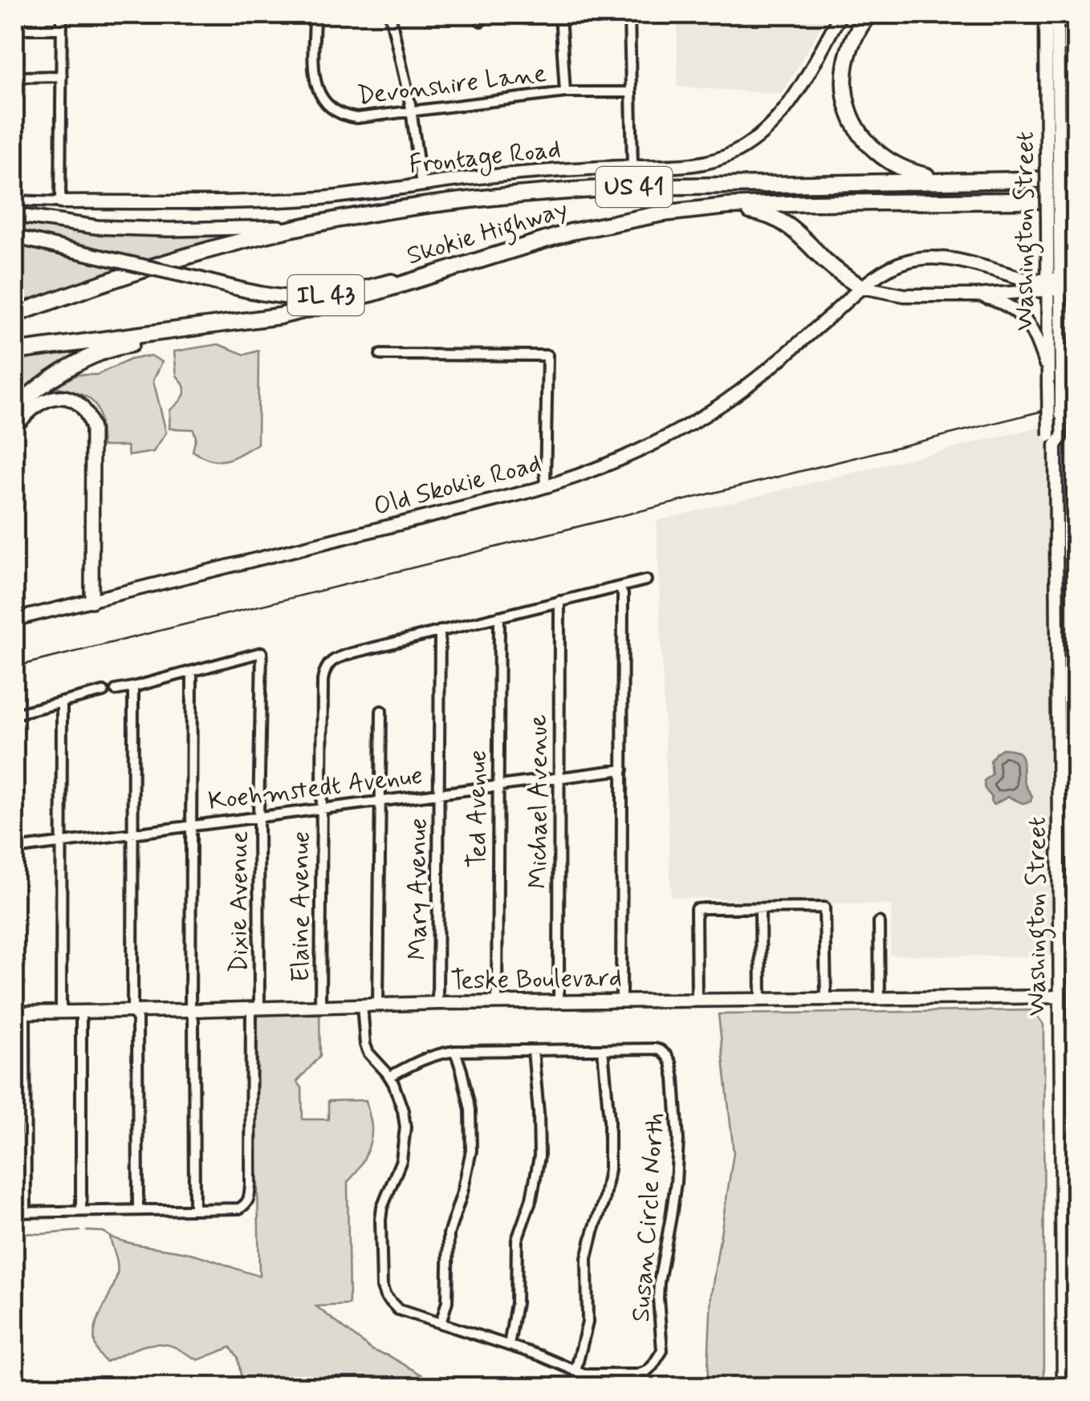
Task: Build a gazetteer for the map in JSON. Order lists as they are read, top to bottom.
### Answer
{
  "streets": {
    "highway": ["US 41", "Skokie Highway"],
    "main road": ["IL 43"],
    "street": [
      "Devonshire Lane",
      "Frontage Road",
      "Washington Street",
      "Old Skokie Road",
      "Koehmstedt Avenue",
      "Michael Avenue",
      "Ted Avenue",
      "Mary Avenue",
      "Dixie Avenue",
      "Elaine Avenue",
      "Teske Boulevard",
      "Susan Circle North"
    ]
  },
  "crossings": [
    ["Washington Street", "Old Skokie Road"],
    ["Washington Street", "Teske Boulevard"],
    ["Skokie Highway", "IL 43"],
    ["Koehmstedt Avenue", "Michael Avenue"],
    ["Koehmstedt Avenue", "Ted Avenue"],
    ["Koehmstedt Avenue", "Mary Avenue"],
    ["Koehmstedt Avenue", "Dixie Avenue"],
    ["Koehmstedt Avenue", "Elaine Avenue"],
    ["Michael Avenue", "Teske Boulevard"],
    ["Ted Avenue", "Teske Boulevard"],
    ["Mary Avenue", "Elaine Avenue"],
    ["Mary Avenue", "Teske Boulevard"],
    ["Dixie Avenue", "Teske Boulevard"],
    ["Elaine Avenue", "Teske Boulevard"]
  ]
}
